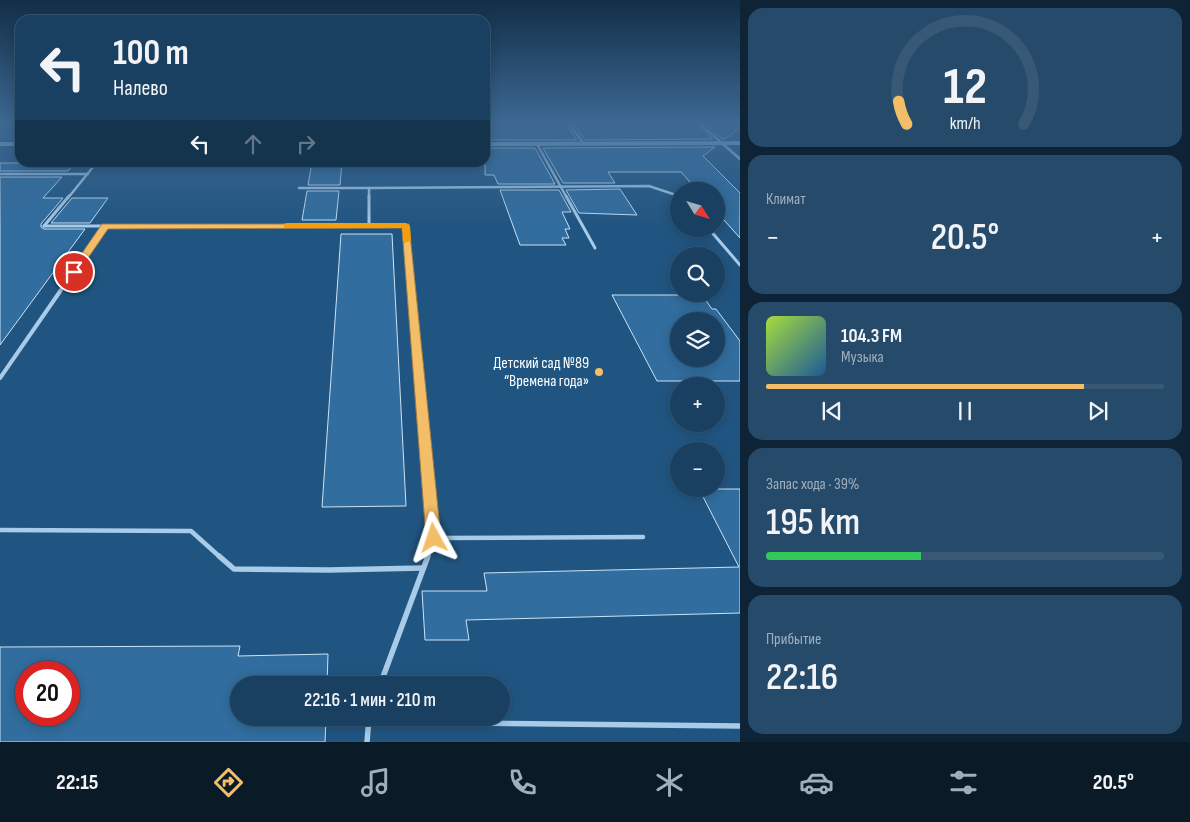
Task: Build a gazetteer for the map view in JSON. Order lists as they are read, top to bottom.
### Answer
{
  "places": ["Детский сад №89 “Времена года»"],
  "north": "bottom right",
  "page": {
    "turn": ["100 m", "Налево"],
    "tile": [
      "Климат",
      ["Запас хода · 39%", "195 km"],
      ["Прибытие", "22:16"]
    ],
    "map_buttons": ["+", "−"],
    "heat": ["−", "20.5°", "+"],
    "song": ["104.3 FM", "Музыка"],
    "limit": "20",
    "trip": "22:16 · 1 мин · 210 m",
    "tabs": ["22:15", "20.5°"],
    "gauge": ["12", "km/h"]
  }
}
